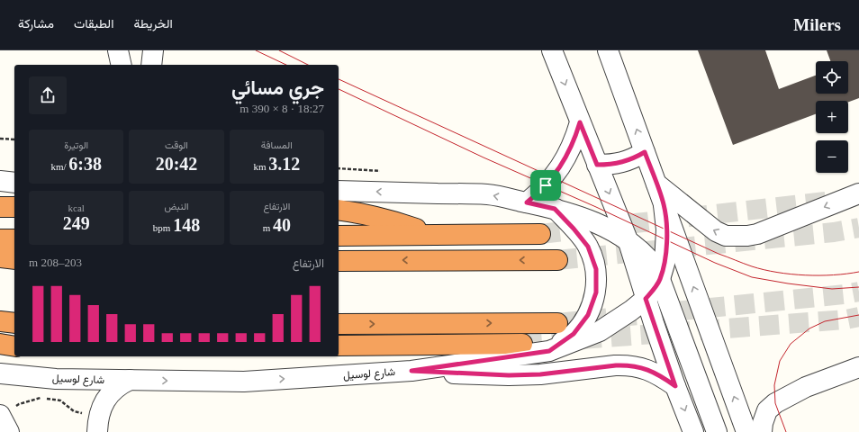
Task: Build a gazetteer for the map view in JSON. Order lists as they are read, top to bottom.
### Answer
{
  "streets": {
    "street": ["شارع لوسيل"]
  },
  "one_way": ["شارع لوسيل"],
  "page": {
    "header": "Milers",
    "nav": ["الخريطة", "الطبقات", "مشاركة"],
    "map_buttons": ["+", "−"],
    "heading": ["جري مسائي", "18:27 · 8 × 390 m"],
    "stats": [
      ["المسافة", "3.12 km"],
      ["الوقت", "20:42"],
      ["الوتيرة", "6:38 /km"],
      ["الارتفاع", "40 m"],
      ["النبض", "148 bpm"],
      ["kcal", "249"]
    ],
    "chart": ["الارتفاع", "203–208 m"]
  }
}
